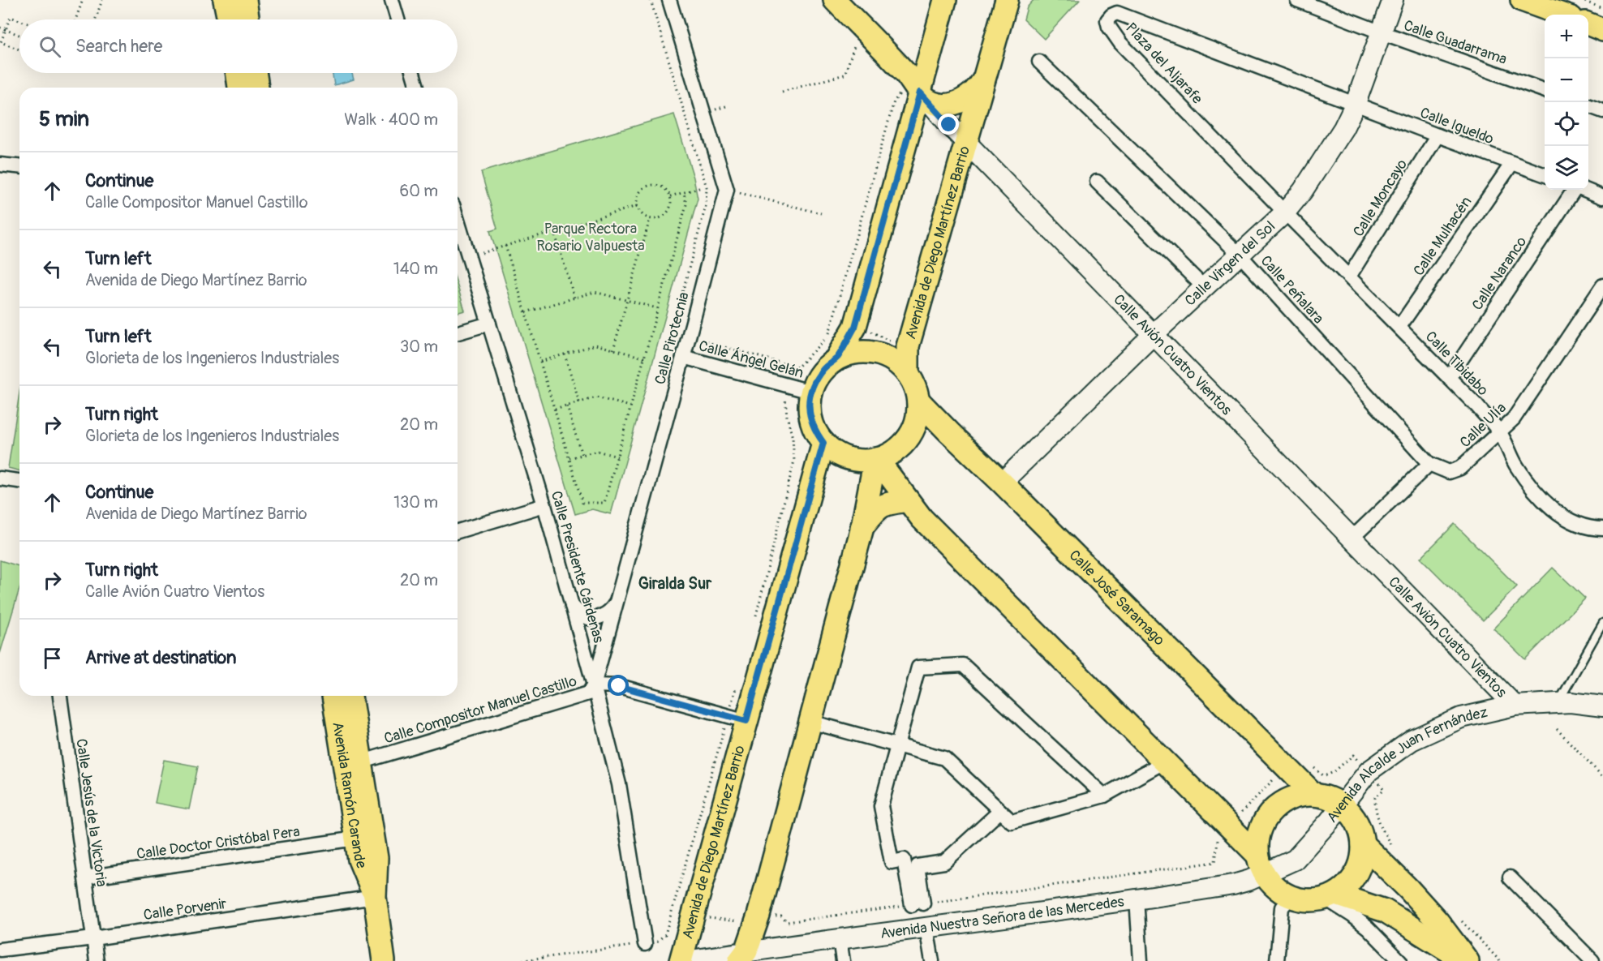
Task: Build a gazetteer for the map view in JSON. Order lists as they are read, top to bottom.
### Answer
{
  "streets": {
    "main road": [
      "Avenida de Diego Martínez Barrio",
      "Calle Avión Cuatro Vientos",
      "Calle José Saramago",
      "Avenida Ramón Carande"
    ],
    "street": [
      "Calle Guadarrama",
      "Plaza del Aljarafe",
      "Calle Igueldo",
      "Calle Moncayo",
      "Calle Mulhacén",
      "Calle Virgen del Sol",
      "Calle Naranco",
      "Calle Peñalara",
      "Calle Pirotecnia",
      "Calle Ángel Gelán",
      "Calle Tibidabo",
      "Calle Ulía",
      "Calle Presidente Cárdenas",
      "Calle Compositor Manuel Castillo",
      "Avenida Alcalde Juan Fernández",
      "Calle Jesús de la Victoria",
      "Calle Doctor Cristóbal Pera",
      "Calle Porvenir",
      "Avenida Nuestra Señora de las Mercedes"
    ]
  },
  "crossings": [
    ["Calle Guadarrama", "Calle Virgen del Sol"],
    ["Plaza del Aljarafe", "Calle Igueldo"],
    ["Plaza del Aljarafe", "Calle Virgen del Sol"],
    ["Plaza del Aljarafe", "Calle Tibidabo"],
    ["Calle Igueldo", "Calle Moncayo"],
    ["Calle Igueldo", "Calle Mulhacén"],
    ["Calle Igueldo", "Calle Virgen del Sol"],
    ["Calle Moncayo", "Calle Tibidabo"],
    ["Calle Mulhacén", "Calle Tibidabo"],
    ["Avenida de Diego Martínez Barrio", "Calle Avión Cuatro Vientos"],
    ["Avenida de Diego Martínez Barrio", "Calle Ángel Gelán"],
    ["Avenida de Diego Martínez Barrio", "Calle José Saramago"],
    ["Avenida de Diego Martínez Barrio", "Calle Compositor Manuel Castillo"],
    ["Calle Virgen del Sol", "Calle Peñalara"],
    ["Calle Virgen del Sol", "Calle Avión Cuatro Vientos"],
    ["Calle Virgen del Sol", "Calle Tibidabo"],
    ["Calle Virgen del Sol", "Calle José Saramago"],
    ["Calle Naranco", "Calle Tibidabo"],
    ["Calle Peñalara", "Calle Ulía"],
    ["Calle Pirotecnia", "Calle Ángel Gelán"],
    ["Calle Pirotecnia", "Calle Presidente Cárdenas"],
    ["Calle Pirotecnia", "Calle Compositor Manuel Castillo"],
    ["Calle Avión Cuatro Vientos", "Avenida Alcalde Juan Fernández"],
    ["Calle Ángel Gelán", "Calle José Saramago"],
    ["Calle Tibidabo", "Calle Ulía"],
    ["Calle Presidente Cárdenas", "Calle Compositor Manuel Castillo"],
    ["Calle Compositor Manuel Castillo", "Avenida Ramón Carande"],
    ["Avenida Alcalde Juan Fernández", "Avenida Nuestra Señora de las Mercedes"],
    ["Avenida Ramón Carande", "Calle Doctor Cristóbal Pera"],
    ["Avenida Ramón Carande", "Calle Porvenir"],
    ["Calle Jesús de la Victoria", "Calle Doctor Cristóbal Pera"],
    ["Calle Jesús de la Victoria", "Calle Porvenir"]
  ],
  "districts": ["Giralda Sur"],
  "parks": ["Parque Rectora Rosario Valpuesta"],
  "page": {
    "map_buttons": ["+", "−"],
    "search": "Search here",
    "heading": ["5 min", "Walk · 400 m"],
    "list": [
      ["Continue", "Calle Compositor Manuel Castillo", "60 m"],
      ["Turn left", "Avenida de Diego Martínez Barrio", "140 m"],
      ["Turn left", "Glorieta de los Ingenieros Industriales", "30 m"],
      ["Turn right", "Glorieta de los Ingenieros Industriales", "20 m"],
      ["Continue", "Avenida de Diego Martínez Barrio", "130 m"],
      ["Turn right", "Calle Avión Cuatro Vientos", "20 m"],
      "Arrive at destination"
    ]
  }
}
